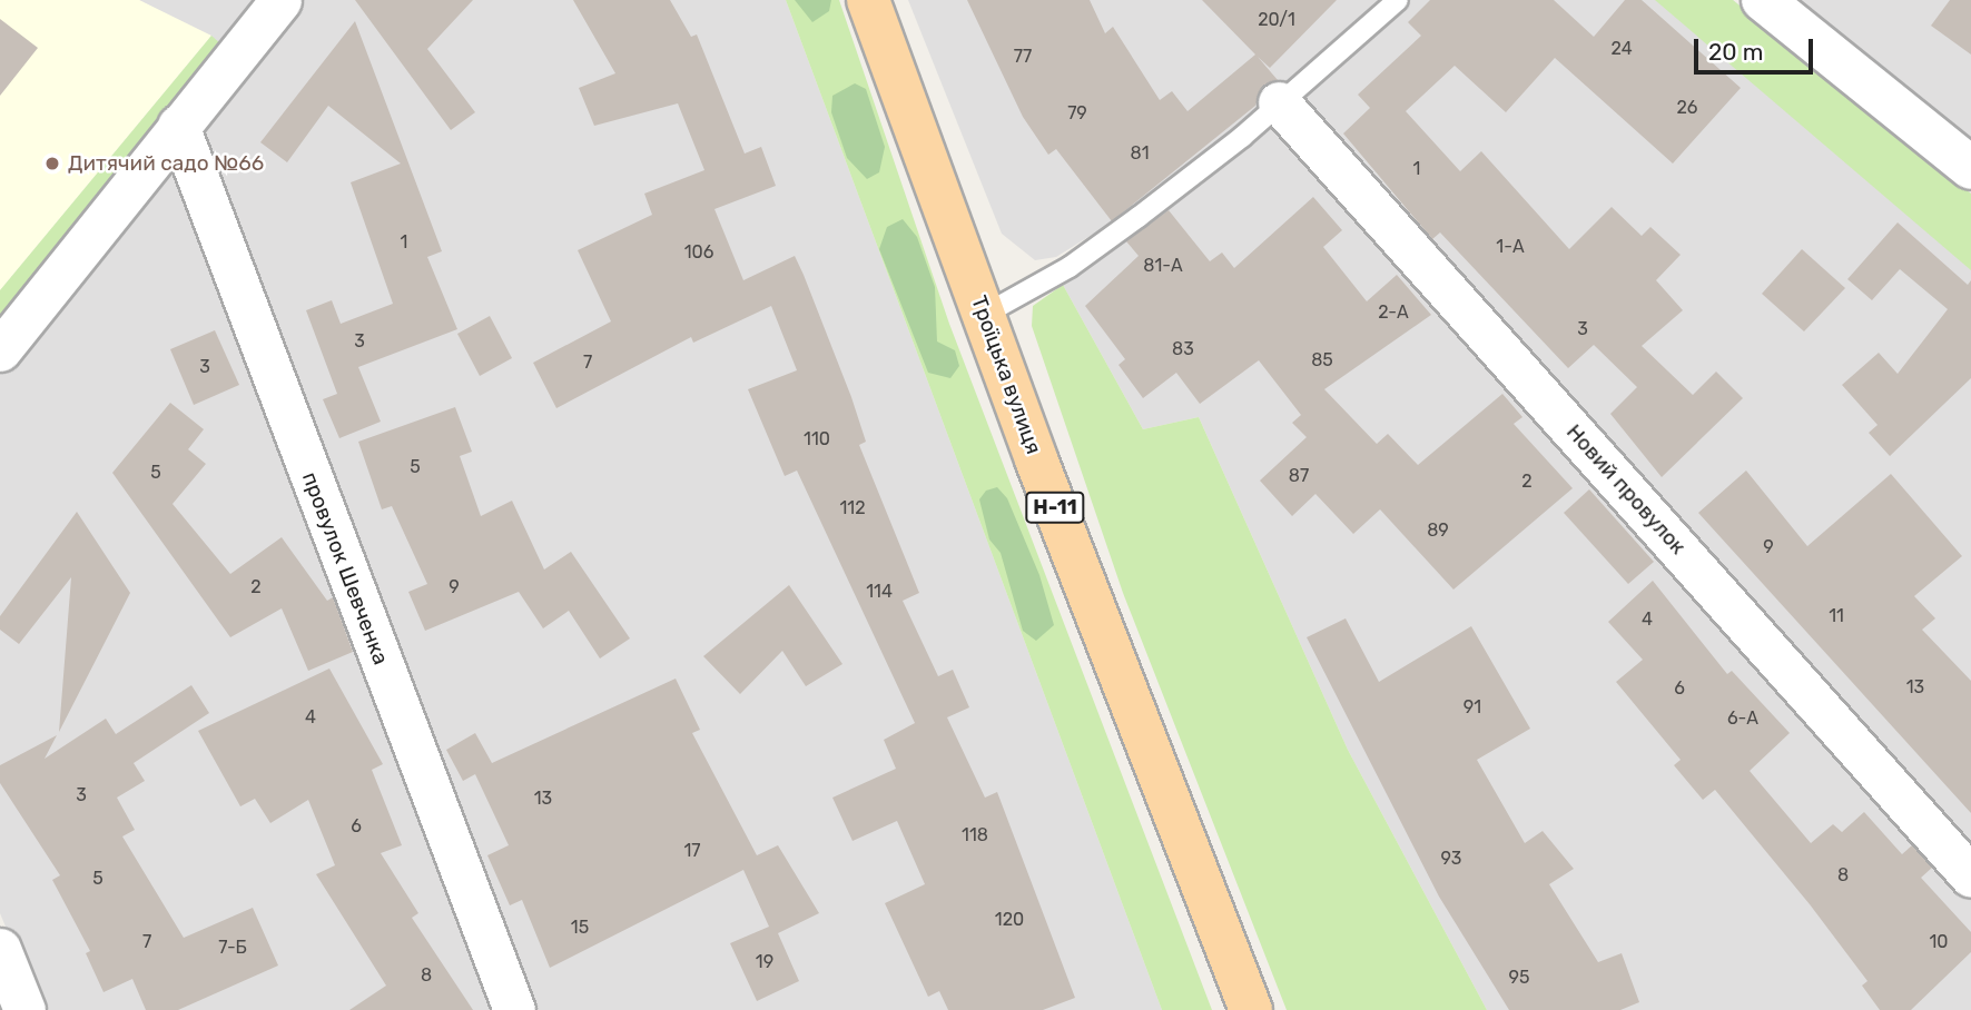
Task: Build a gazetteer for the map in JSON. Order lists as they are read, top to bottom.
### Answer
{
  "streets": {
    "main road": ["Троїцька вулиця", "Н-11"],
    "street": ["Новий провулок", "провулок Шевченка"]
  },
  "places": ["Дитячий садо №66"],
  "house_numbers": [
    "20/1",
    "24",
    "77",
    "26",
    "79",
    "81",
    "1",
    "1",
    "1-А",
    "106",
    "81-А",
    "2-А",
    "3",
    "3",
    "83",
    "85",
    "7",
    "3",
    "110",
    "5",
    "5",
    "87",
    "2",
    "112",
    "89",
    "9",
    "2",
    "9",
    "114",
    "11",
    "4",
    "13",
    "6",
    "91",
    "4",
    "6-А",
    "3",
    "13",
    "6",
    "118",
    "17",
    "93",
    "8",
    "5",
    "120",
    "15",
    "7",
    "10",
    "7-Б",
    "19",
    "8",
    "95"
  ],
  "scale_bar": "20 m"
}
